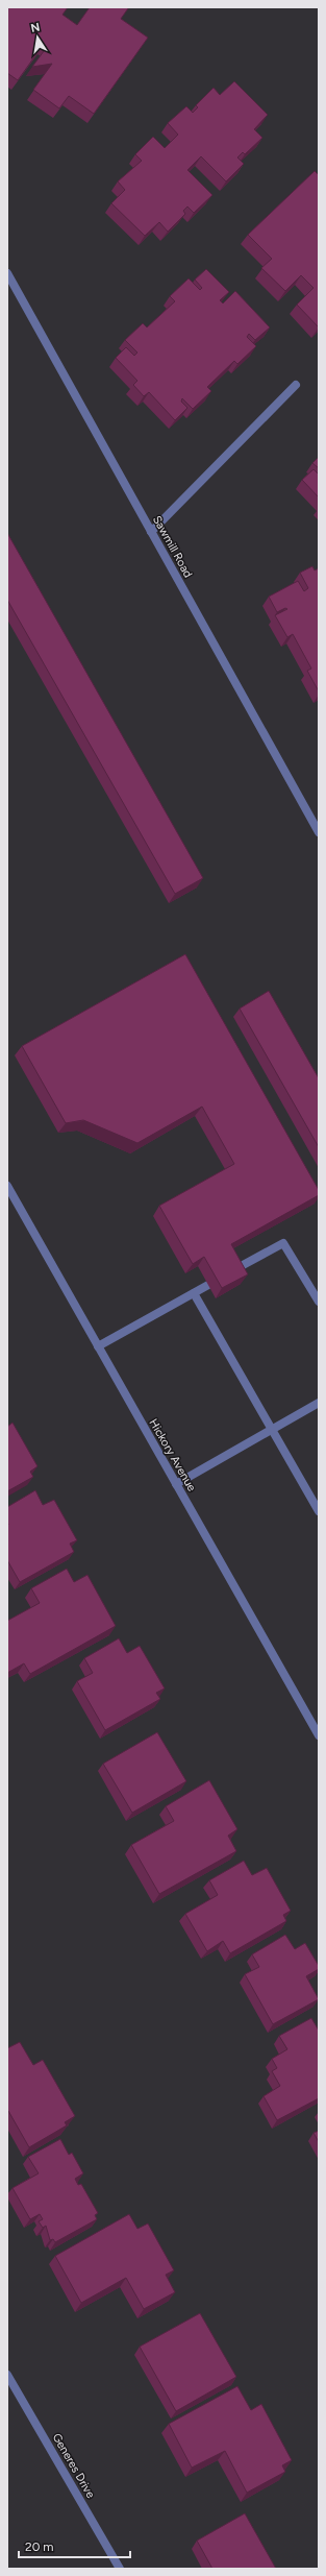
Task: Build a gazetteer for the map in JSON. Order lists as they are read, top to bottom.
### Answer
{
  "streets": {
    "street": ["Sawmill Road", "Hickory Avenue", "Generes Drive"]
  },
  "scale_bar": "20 m",
  "north": "top"
}
